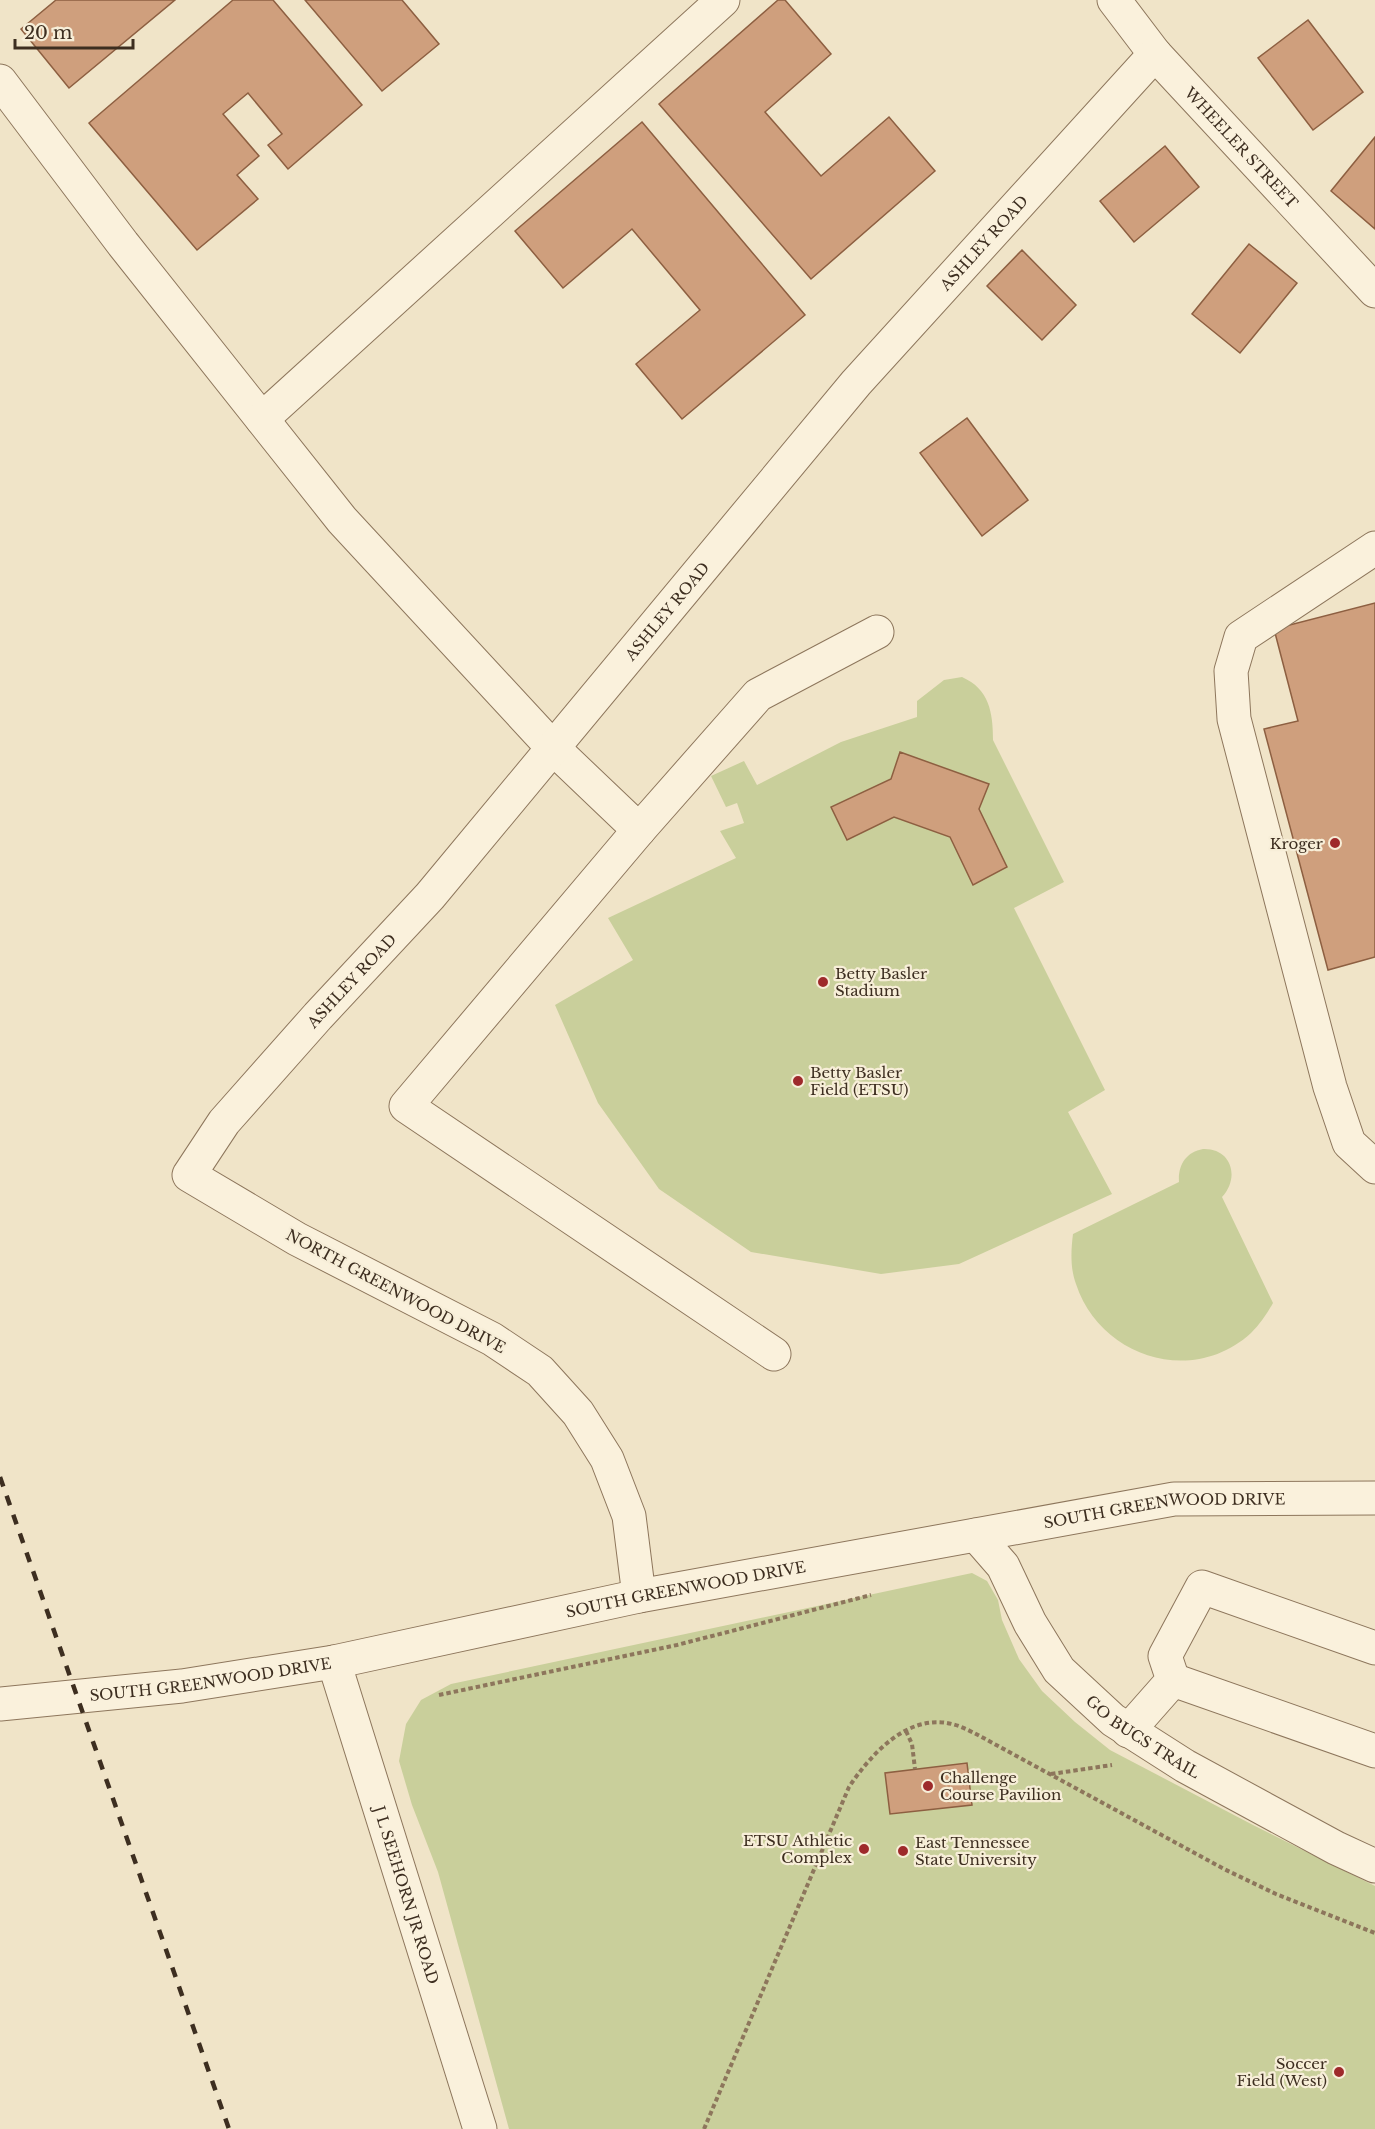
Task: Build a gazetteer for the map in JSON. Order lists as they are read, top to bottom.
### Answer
{
  "streets": {
    "street": [
      "WHEELER STREET",
      "ASHLEY ROAD",
      "NORTH GREENWOOD DRIVE",
      "SOUTH GREENWOOD DRIVE",
      "GO BUCS TRAIL",
      "J L SEEHORN JR ROAD"
    ]
  },
  "crossings": [
    ["WHEELER STREET", "ASHLEY ROAD"],
    ["ASHLEY ROAD", "NORTH GREENWOOD DRIVE"],
    ["NORTH GREENWOOD DRIVE", "SOUTH GREENWOOD DRIVE"],
    ["SOUTH GREENWOOD DRIVE", "GO BUCS TRAIL"],
    ["SOUTH GREENWOOD DRIVE", "J L SEEHORN JR ROAD"]
  ],
  "places": [
    "Kroger",
    "Betty Basler Stadium",
    "Betty Basler Field (ETSU)",
    "Challenge Course Pavilion",
    "ETSU Athletic Complex",
    "East Tennessee State University",
    "Soccer Field (West)"
  ],
  "scale_bar": "20 m"
}
